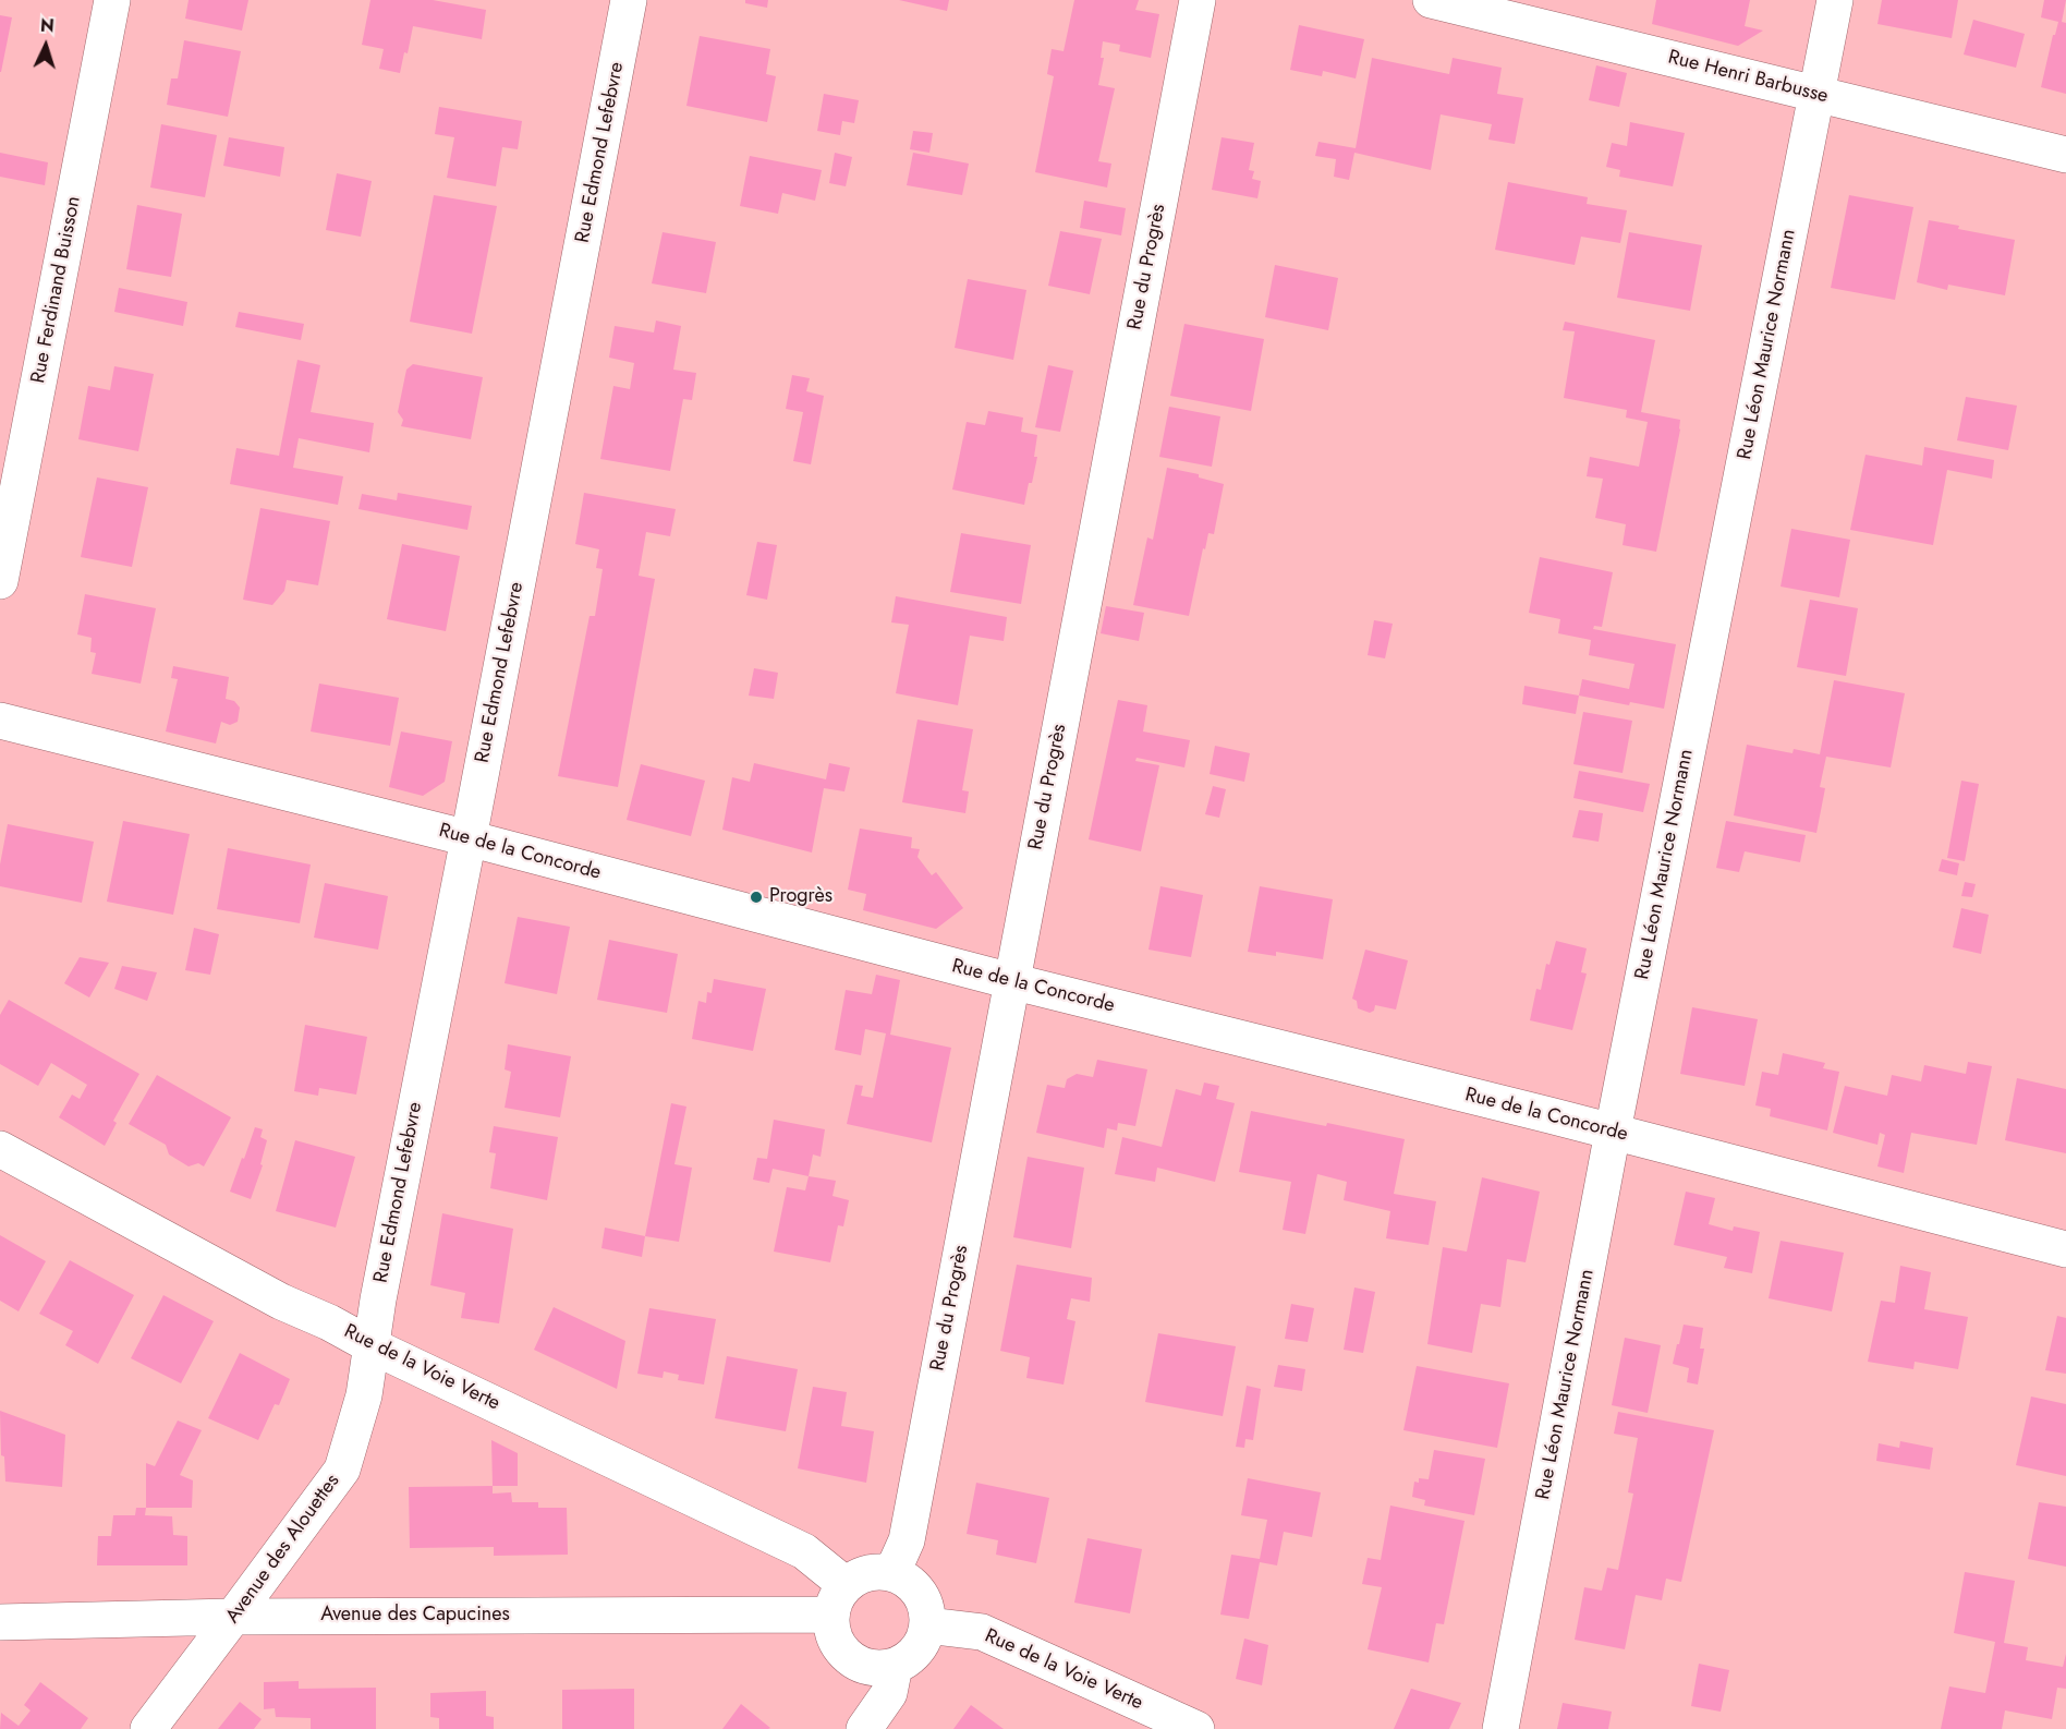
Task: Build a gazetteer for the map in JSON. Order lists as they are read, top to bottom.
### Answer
{
  "streets": {
    "street": [
      "Rue Henri Barbusse",
      "Rue Edmond Lefebvre",
      "Rue du Progrès",
      "Rue Ferdinand Buisson",
      "Rue Léon Maurice Normann",
      "Rue de la Concorde",
      "Rue de la Voie Verte",
      "Avenue des Alouettes",
      "Avenue des Capucines"
    ]
  },
  "crossings": [
    ["Rue Henri Barbusse", "Rue Léon Maurice Normann"],
    ["Rue Edmond Lefebvre", "Rue de la Concorde"],
    ["Rue Edmond Lefebvre", "Rue de la Voie Verte"],
    ["Rue Edmond Lefebvre", "Avenue des Alouettes"],
    ["Rue du Progrès", "Rue de la Concorde"],
    ["Rue du Progrès", "Rue de la Voie Verte"],
    ["Rue du Progrès", "Avenue des Capucines"],
    ["Rue Léon Maurice Normann", "Rue de la Concorde"],
    ["Rue de la Voie Verte", "Avenue des Alouettes"],
    ["Rue de la Voie Verte", "Avenue des Capucines"],
    ["Avenue des Alouettes", "Avenue des Capucines"]
  ],
  "places": ["Progrès"],
  "north": "top"
}
